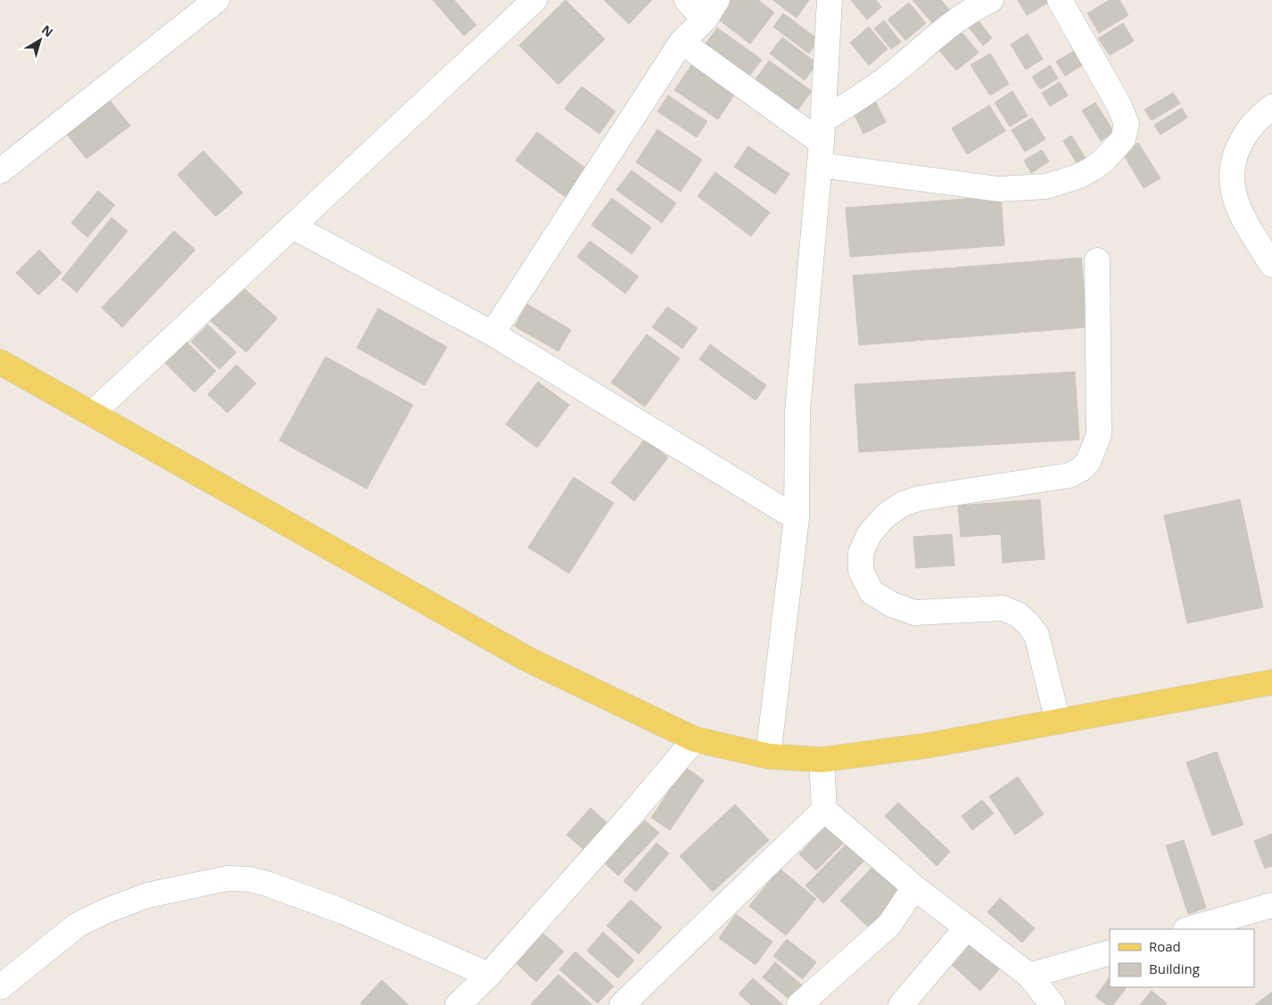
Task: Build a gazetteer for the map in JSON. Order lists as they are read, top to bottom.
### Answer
{
  "legend": ["Road", "Building"],
  "north": "top right"
}
